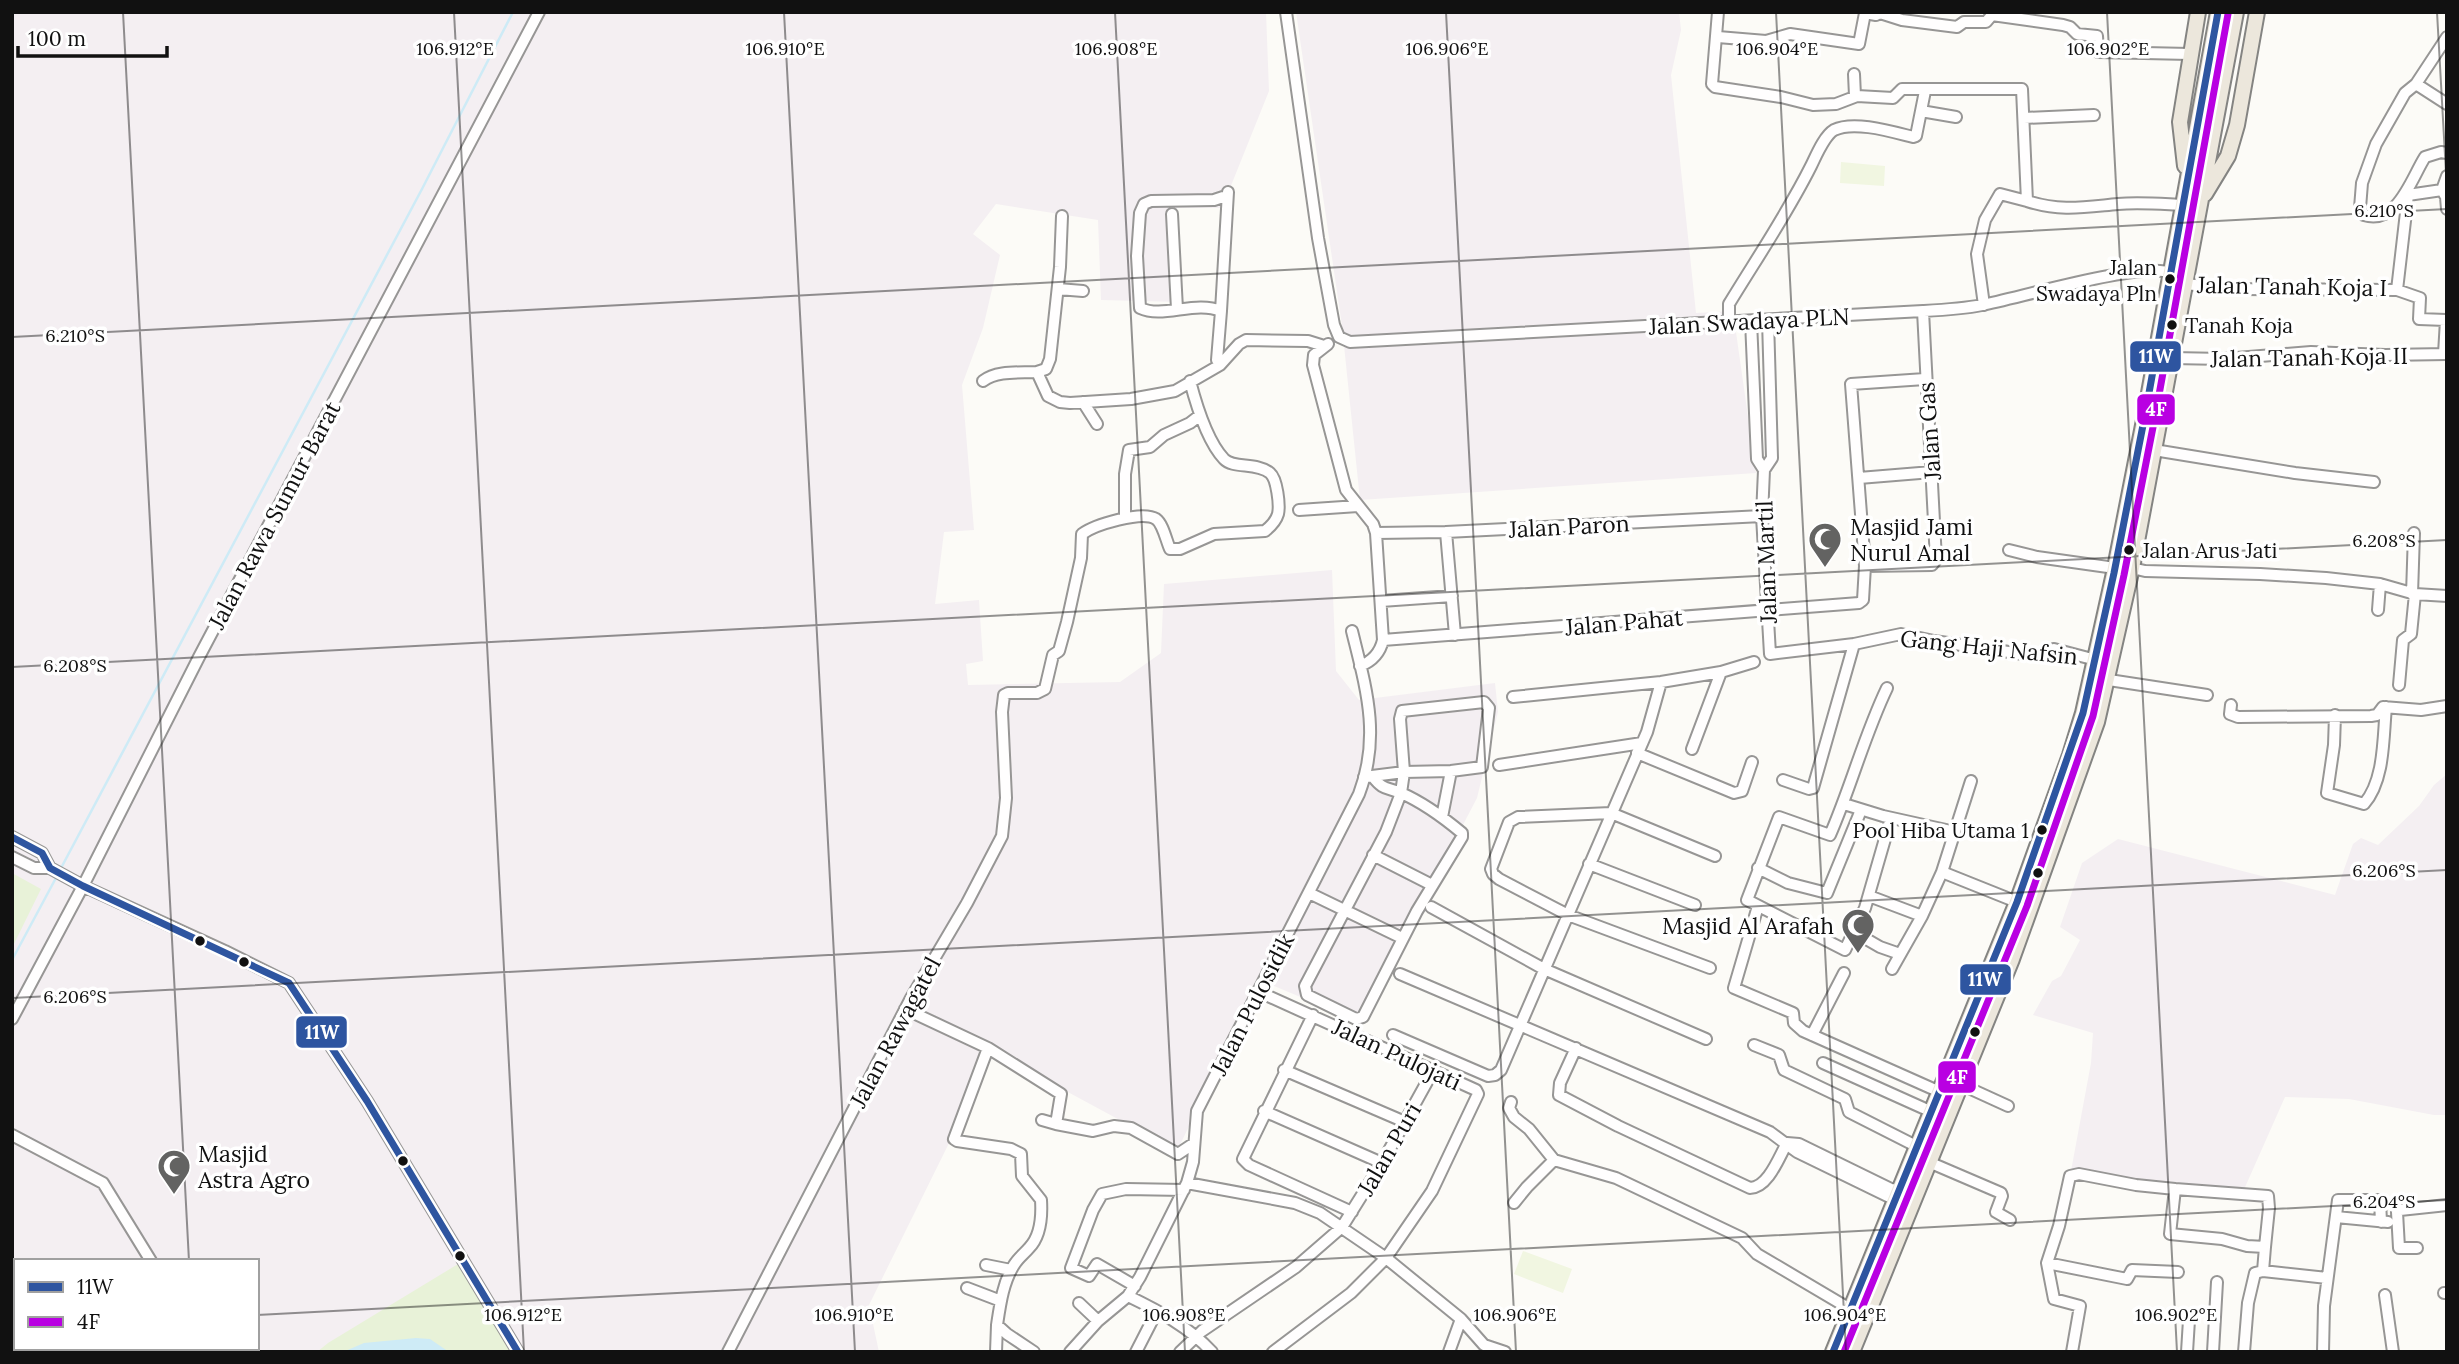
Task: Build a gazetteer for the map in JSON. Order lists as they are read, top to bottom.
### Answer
{
  "streets": {
    "street": [
      "Jalan Tanah Koja I",
      "Jalan Swadaya PLN",
      "Jalan Tanah Koja II",
      "Jalan Gas",
      "Jalan Rawa Sumur Barat",
      "Jalan Paron",
      "Jalan Martil",
      "Jalan Pahat",
      "Gang Haji Nafsin",
      "Jalan Pulosidik",
      "Jalan Rawagatel",
      "Jalan Pulojati",
      "Jalan Puri"
    ]
  },
  "crossings": [
    ["Jalan Swadaya PLN", "Jalan Gas"],
    ["Jalan Swadaya PLN", "Jalan Martil"],
    ["Jalan Gas", "Jalan Pahat"],
    ["Jalan Paron", "Jalan Martil"],
    ["Jalan Martil", "Jalan Pahat"],
    ["Jalan Martil", "Gang Haji Nafsin"],
    ["Jalan Pulosidik", "Jalan Pulojati"],
    ["Jalan Pulojati", "Jalan Puri"]
  ],
  "places": {
    "other": [
      "Jalan Swadaya Pln",
      "Tanah Koja",
      "Jalan Arus Jati",
      "Pool Hiba Utama 1"
    ],
    "mosque": ["Masjid Jami Nurul Amal", "Masjid Al Arafah", "Masjid Astra Agro"]
  },
  "lines": ["transit line 11W", "transit line 4F"],
  "legend": ["11W", "4F"],
  "scale_bar": "100 m",
  "coordinates": [
    "106.912°E",
    "106.910°E",
    "106.908°E",
    "106.906°E",
    "106.904°E",
    "106.902°E",
    "6.210°S",
    "6.208°S",
    "6.206°S",
    "6.204°S"
  ]
}
